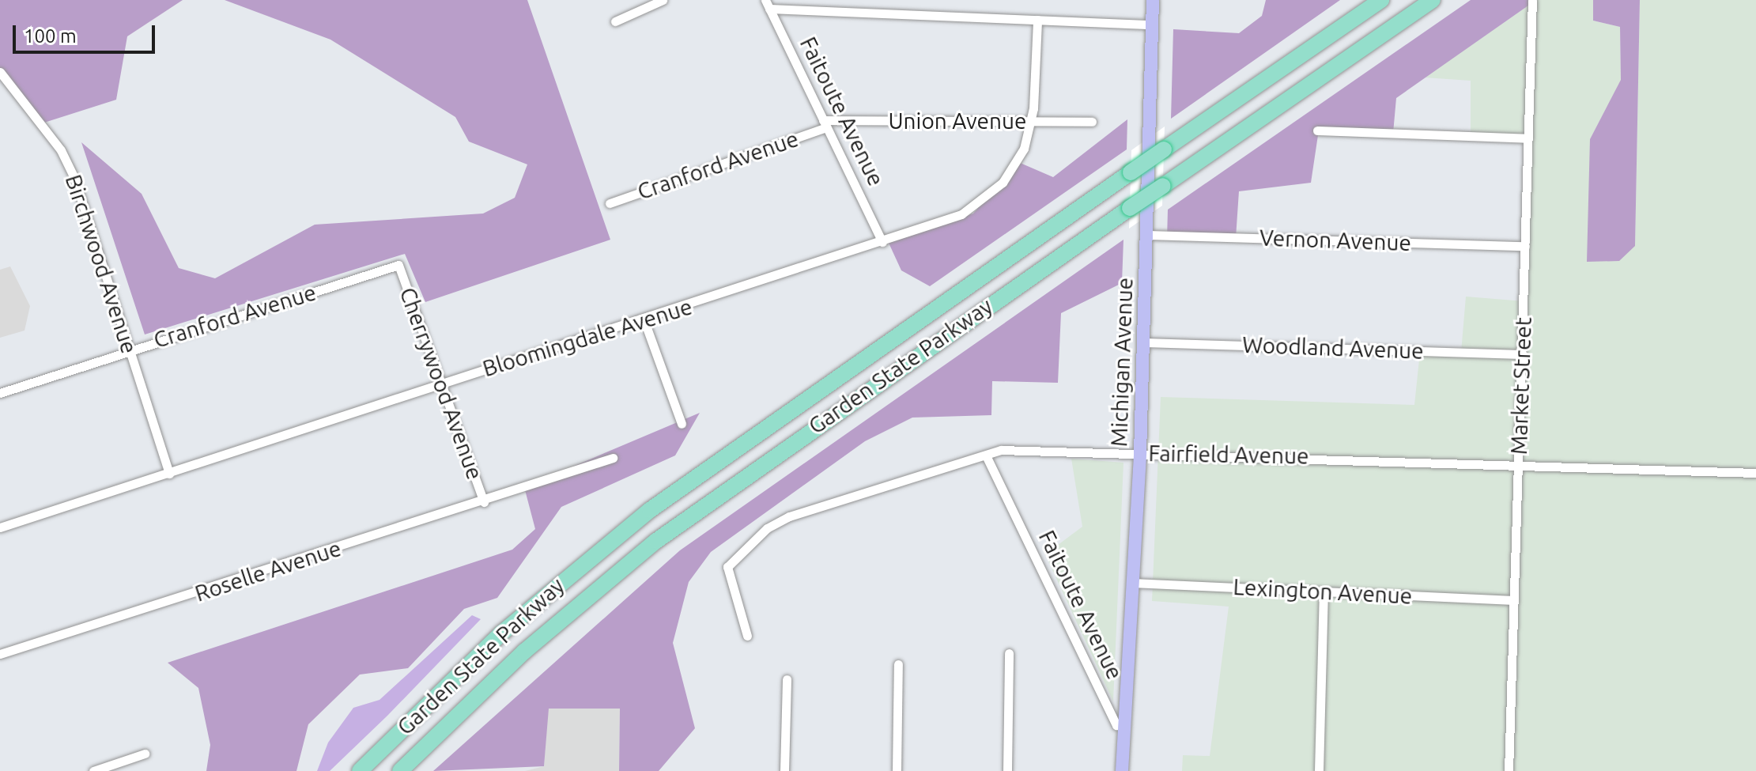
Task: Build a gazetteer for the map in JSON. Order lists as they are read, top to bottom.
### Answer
{
  "streets": {
    "highway": ["Garden State Parkway"],
    "street": [
      "Faitoute Avenue",
      "Union Avenue",
      "Cranford Avenue",
      "Vernon Avenue",
      "Birchwood Avenue",
      "Bloomingdale Avenue",
      "Woodland Avenue",
      "Michigan Avenue",
      "Cherrywood Avenue",
      "Market Street",
      "Fairfield Avenue",
      "Roselle Avenue",
      "Lexington Avenue"
    ]
  },
  "crossings": [
    ["Faitoute Avenue", "Union Avenue"],
    ["Faitoute Avenue", "Cranford Avenue"],
    ["Faitoute Avenue", "Bloomingdale Avenue"],
    ["Faitoute Avenue", "Michigan Avenue"],
    ["Faitoute Avenue", "Fairfield Avenue"],
    ["Union Avenue", "Cranford Avenue"],
    ["Union Avenue", "Bloomingdale Avenue"],
    ["Cranford Avenue", "Birchwood Avenue"],
    ["Cranford Avenue", "Cherrywood Avenue"],
    ["Vernon Avenue", "Michigan Avenue"],
    ["Vernon Avenue", "Market Street"],
    ["Birchwood Avenue", "Bloomingdale Avenue"],
    ["Bloomingdale Avenue", "Cherrywood Avenue"],
    ["Woodland Avenue", "Michigan Avenue"],
    ["Woodland Avenue", "Market Street"],
    ["Michigan Avenue", "Fairfield Avenue"],
    ["Michigan Avenue", "Lexington Avenue"],
    ["Cherrywood Avenue", "Roselle Avenue"],
    ["Market Street", "Fairfield Avenue"],
    ["Market Street", "Lexington Avenue"]
  ],
  "scale_bar": "100 m"
}
